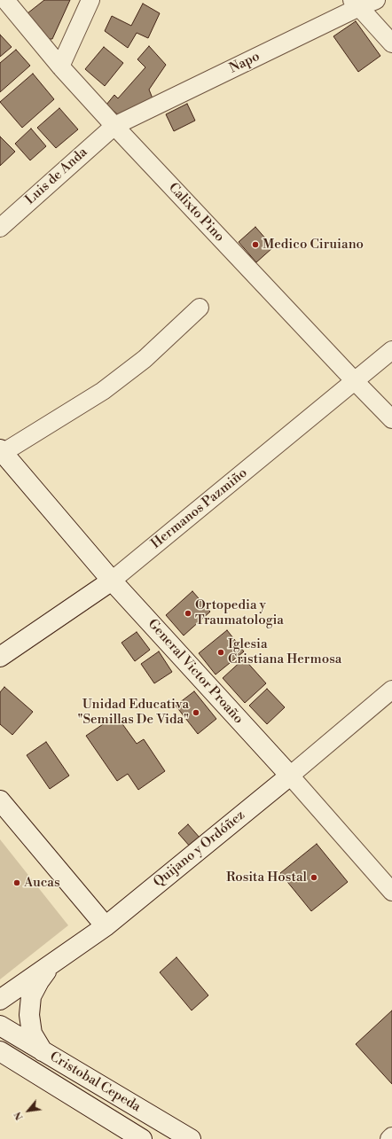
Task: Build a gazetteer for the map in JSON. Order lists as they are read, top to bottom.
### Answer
{
  "streets": {
    "street": [
      "Napo",
      "Luis de Anda",
      "Calixto Pino",
      "Hermanos Pazmiño",
      "General Victor Proaño",
      "Quijano y Ordóñez",
      "Cristobal Cepeda"
    ]
  },
  "crossings": [
    ["Napo", "Luis de Anda"],
    ["Napo", "Calixto Pino"],
    ["Luis de Anda", "Calixto Pino"],
    ["Calixto Pino", "Hermanos Pazmiño"],
    ["Hermanos Pazmiño", "General Victor Proaño"],
    ["General Victor Proaño", "Quijano y Ordóñez"]
  ],
  "places": [
    "Medico Ciruiano",
    "Ortopedia y Traumatologia",
    "Iglesia Cristiana Hermosa",
    "Unidad Educativa \"Semillas De Vida\"",
    "Rosita Hostal",
    "Aucas"
  ],
  "north": "bottom left"
}
